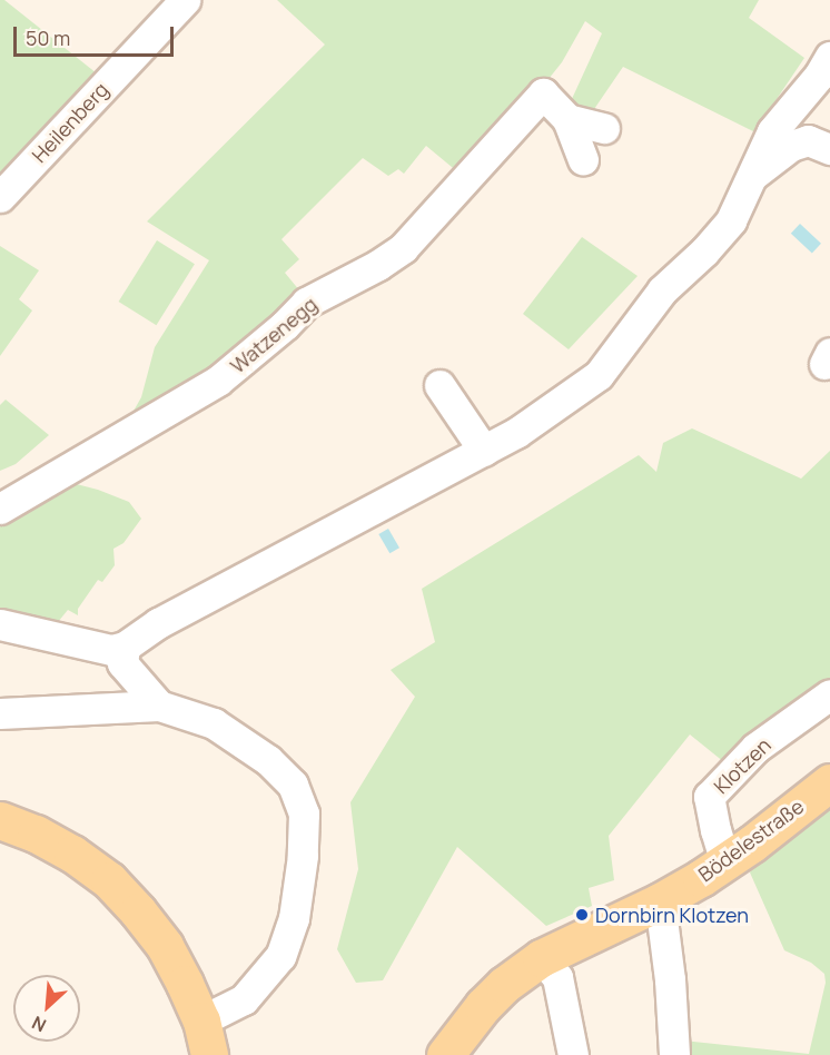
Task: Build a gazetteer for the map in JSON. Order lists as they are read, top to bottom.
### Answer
{
  "streets": {
    "main road": ["Bödelestraße"],
    "street": ["Heilenberg", "Watzenegg", "Klotzen"]
  },
  "crossings": [
    ["Klotzen", "Bödelestraße"]
  ],
  "places": ["Dornbirn Klotzen"],
  "scale_bar": "50 m",
  "north": "bottom left"
}
